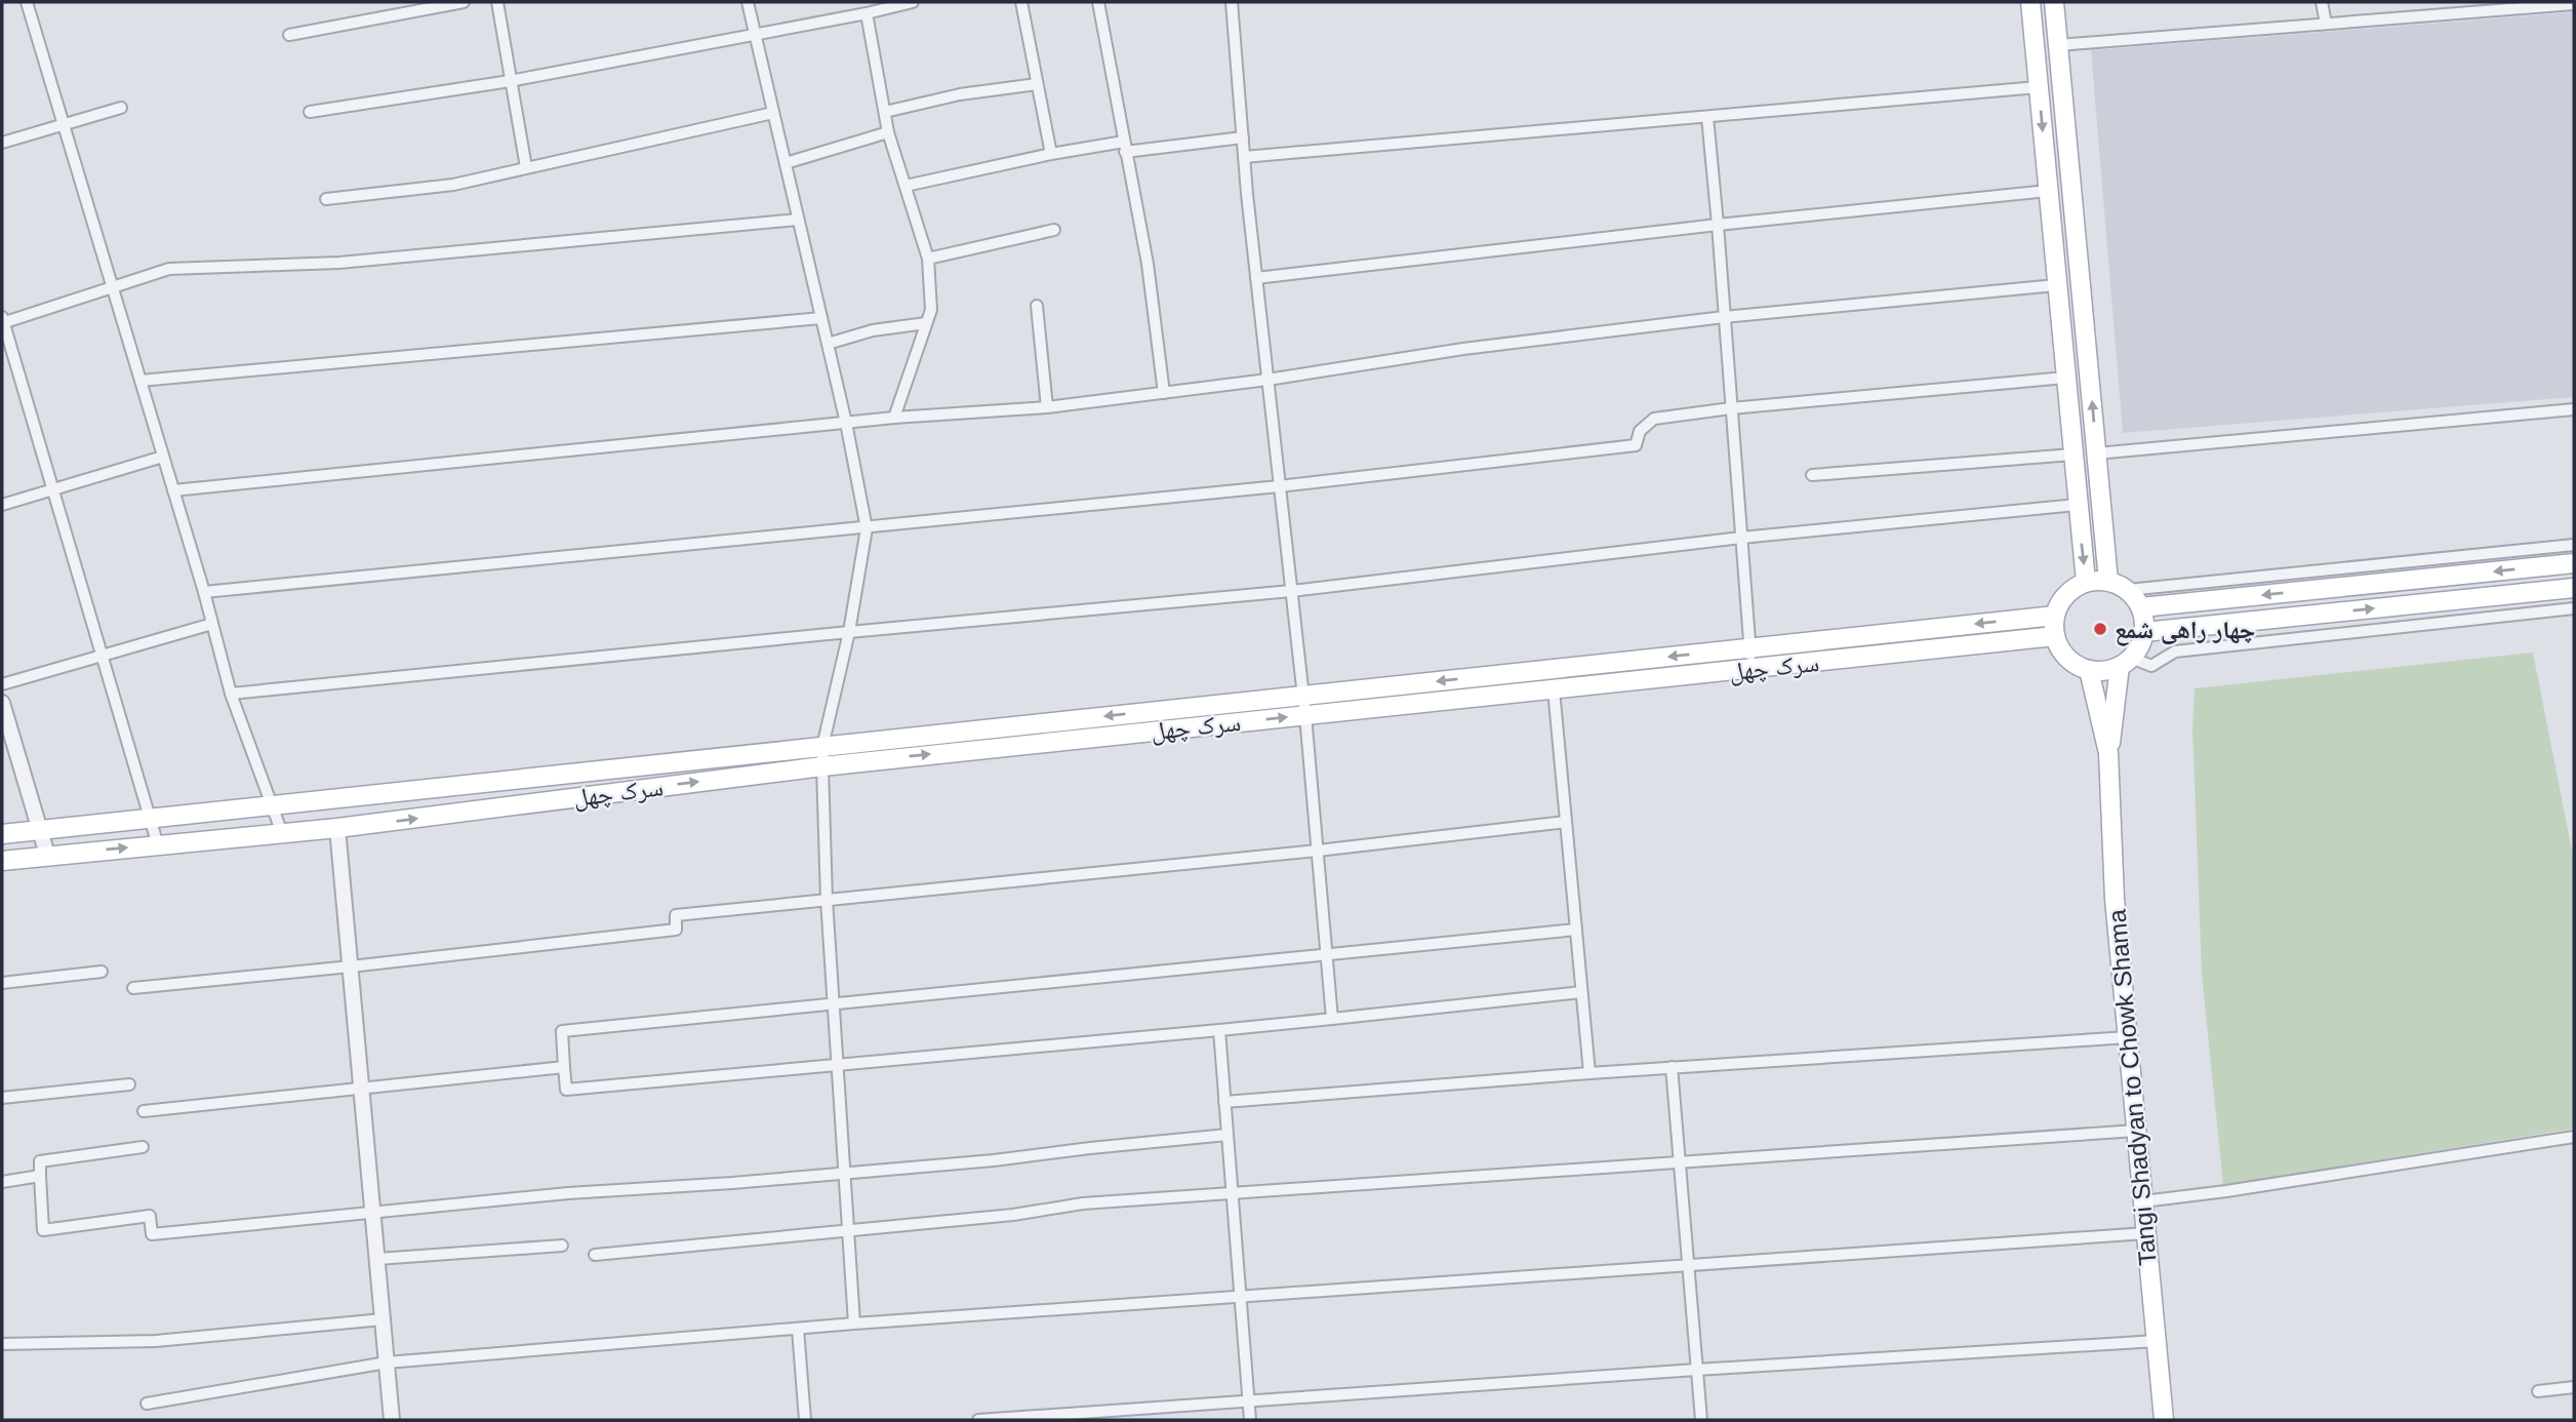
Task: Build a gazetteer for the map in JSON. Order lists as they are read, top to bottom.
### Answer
{
  "streets": {
    "main road": ["سرک چهل", "Tangi Shadyan to Chowk Shama"]
  },
  "places": ["چهار راهی شمع"]
}
